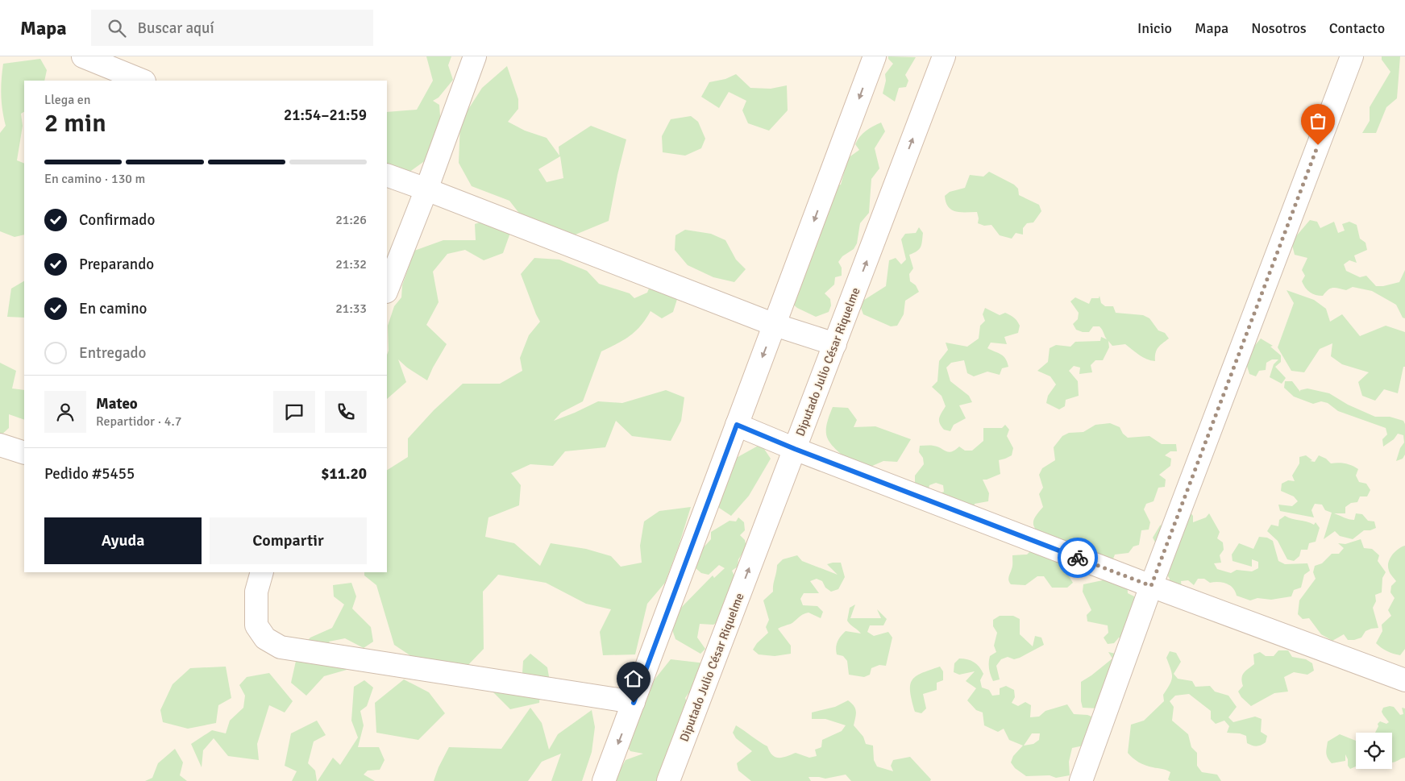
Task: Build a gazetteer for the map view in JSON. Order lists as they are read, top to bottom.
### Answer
{
  "streets": {
    "street": ["Diputado Julio César Riquelme"]
  },
  "page": {
    "header": "Mapa",
    "search": "Buscar aquí",
    "nav": [
      "Inicio",
      "Mapa",
      "Nosotros",
      "Contacto"
    ],
    "heading": ["2 min", "Llega en", "21:54–21:59"],
    "panel": [
      "Mateo",
      "Repartidor · 4.7",
      "Pedido #5455",
      "$11.20"
    ],
    "bar": "En camino · 130 m",
    "list": [
      ["Confirmado", "21:26"],
      ["Preparando", "21:32"],
      ["En camino", "21:33"],
      "Entregado"
    ],
    "buttons": ["Ayuda", "Compartir"]
  }
}
